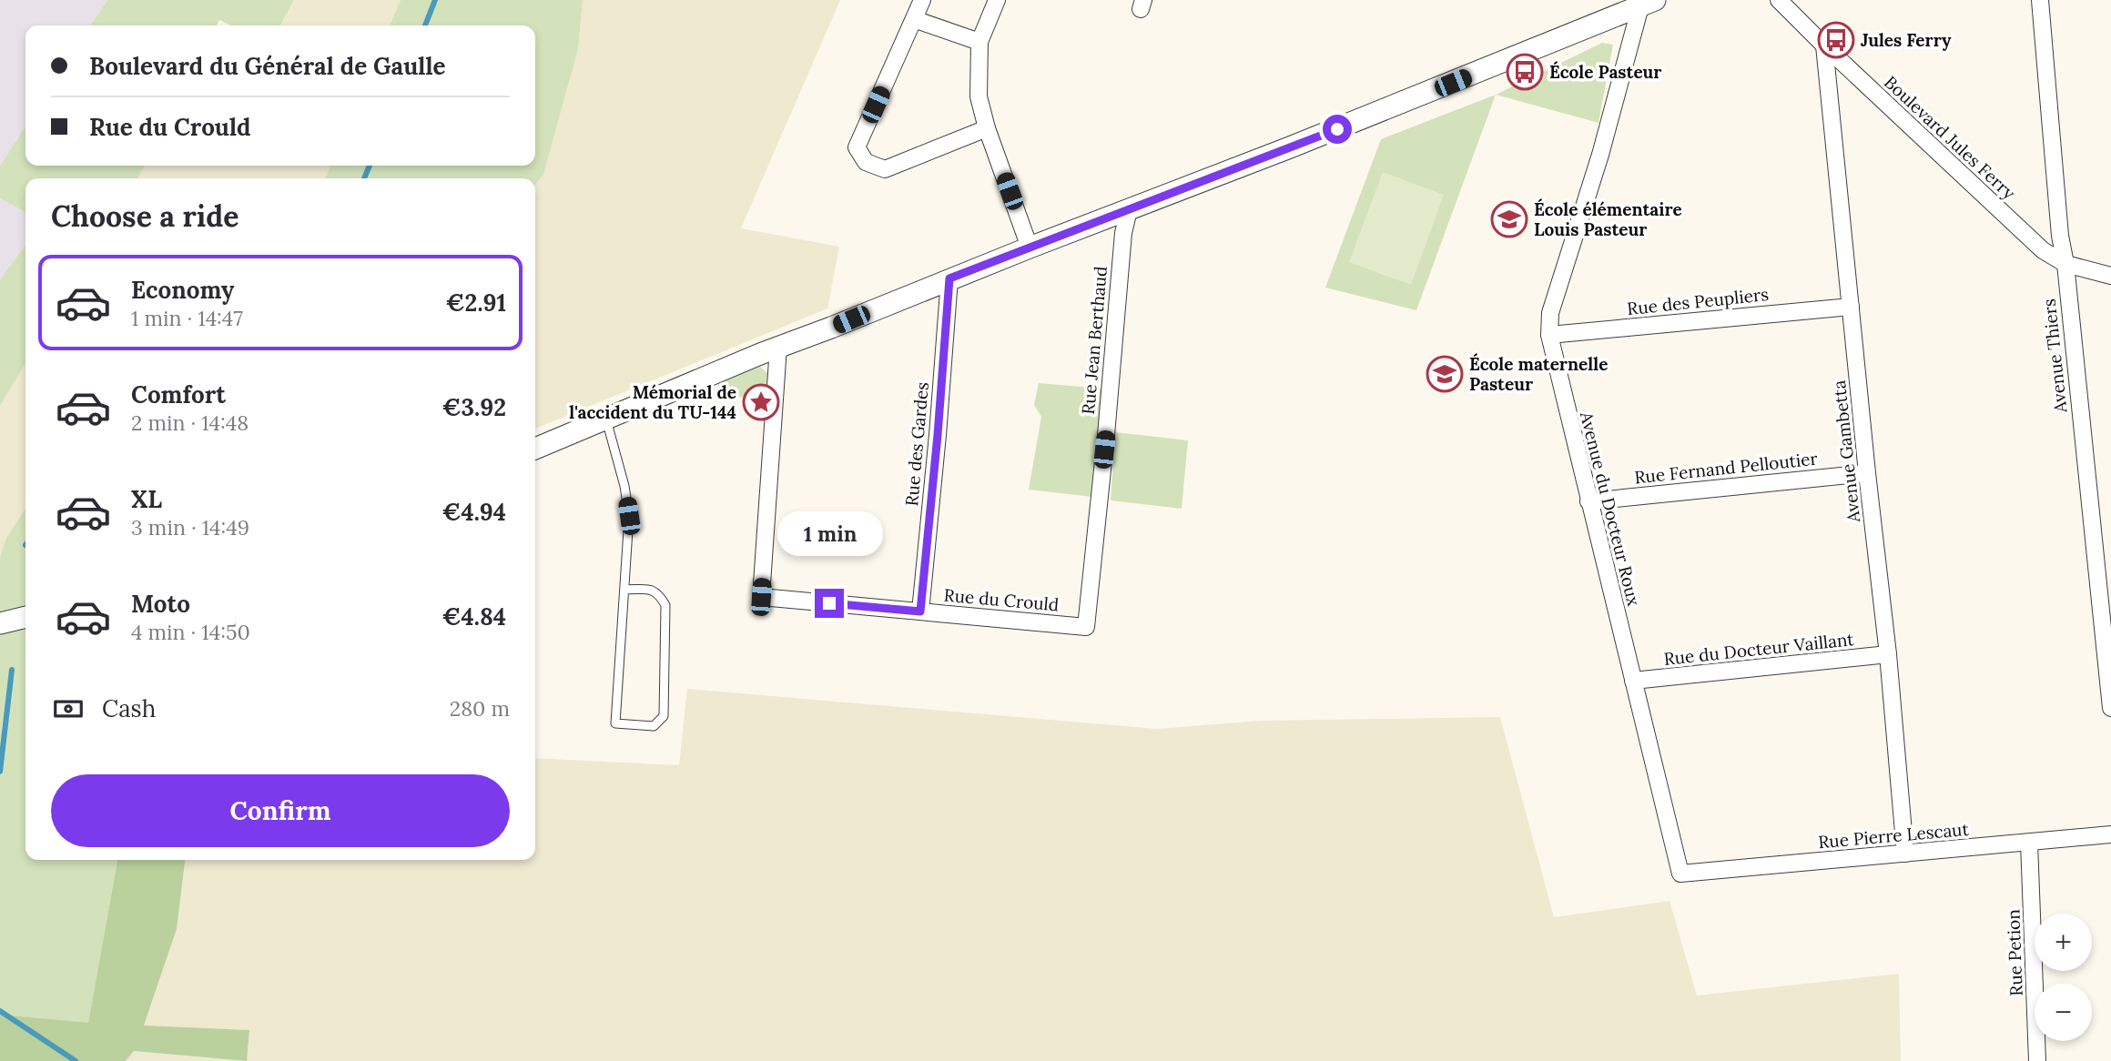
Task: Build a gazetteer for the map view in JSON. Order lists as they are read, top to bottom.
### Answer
{
  "streets": {
    "street": [
      "Boulevard Jules Ferry",
      "Rue des Peupliers",
      "Rue Jean Berthaud",
      "Avenue Thiers",
      "Rue des Gardes",
      "Avenue Gambetta",
      "Rue Fernand Pelloutier",
      "Avenue du Docteur Roux",
      "Rue du Crould",
      "Rue du Docteur Vaillant",
      "Rue Pierre Lescaut",
      "Rue Petion"
    ]
  },
  "crossings": [
    ["Boulevard Jules Ferry", "Avenue Thiers"],
    ["Boulevard Jules Ferry", "Avenue Gambetta"],
    ["Rue des Peupliers", "Avenue Gambetta"],
    ["Rue des Peupliers", "Avenue du Docteur Roux"],
    ["Rue Jean Berthaud", "Rue du Crould"],
    ["Rue des Gardes", "Rue du Crould"],
    ["Avenue Gambetta", "Rue Fernand Pelloutier"],
    ["Avenue Gambetta", "Rue du Docteur Vaillant"],
    ["Avenue Gambetta", "Rue Pierre Lescaut"],
    ["Rue Fernand Pelloutier", "Avenue du Docteur Roux"],
    ["Avenue du Docteur Roux", "Rue du Docteur Vaillant"],
    ["Avenue du Docteur Roux", "Rue Pierre Lescaut"],
    ["Rue Pierre Lescaut", "Rue Petion"]
  ],
  "places": {
    "bus stop": ["Jules Ferry", "École Pasteur"],
    "school or university": ["École élémentaire Louis Pasteur", "École maternelle Pasteur"],
    "place": ["Mémorial de l'accident du TU-144"]
  },
  "page": {
    "banner": ["Boulevard du Général de Gaulle", "Rue du Crould"],
    "heading": "Choose a ride",
    "list": [
      {
        "name": "Economy",
        "note": "1 min · 14:47",
        "value": "€2.91"
      },
      {
        "name": "Comfort",
        "note": "2 min · 14:48",
        "value": "€3.92"
      },
      {
        "name": "XL",
        "note": "3 min · 14:49",
        "value": "€4.94"
      },
      {
        "name": "Moto",
        "note": "4 min · 14:50",
        "value": "€4.84"
      }
    ],
    "bubble": "1 min",
    "pay": ["Cash", "280 m"],
    "buttons": "Confirm",
    "map_buttons": ["+", "−"]
  }
}
